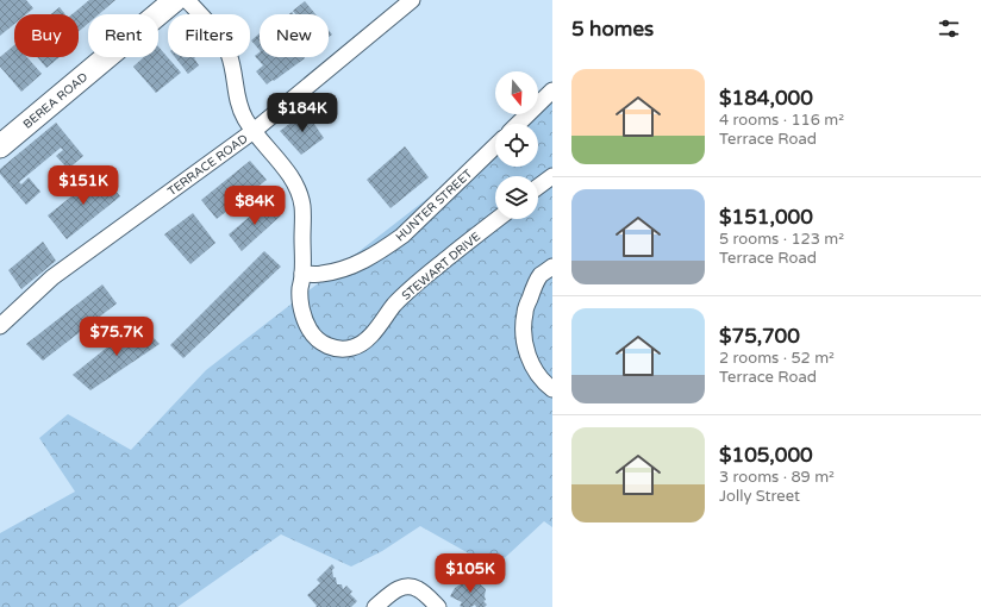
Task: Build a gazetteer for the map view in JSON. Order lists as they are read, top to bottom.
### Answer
{
  "streets": {
    "street": [
      "BEREA ROAD",
      "TERRACE ROAD",
      "HUNTER STREET",
      "STEWART DRIVE"
    ]
  },
  "crossings": [
    ["TERRACE ROAD", "STEWART DRIVE"],
    ["HUNTER STREET", "STEWART DRIVE"]
  ],
  "north": "bottom",
  "page": {
    "heading": "5 homes",
    "chip": [
      "Buy",
      "Rent",
      "Filters",
      "New"
    ],
    "list": [
      {
        "name": "$184,000",
        "note": "4 rooms · 116 m² · Terrace Road"
      },
      {
        "name": "$151,000",
        "note": "5 rooms · 123 m² · Terrace Road"
      },
      {
        "name": "$75,700",
        "note": "2 rooms · 52 m² · Terrace Road"
      },
      {
        "name": "$105,000",
        "note": "3 rooms · 89 m² · Jolly Street"
      }
    ],
    "price": [
      "$184K",
      "$151K",
      "$84K",
      "$75.7K",
      "$105K"
    ]
  }
}
